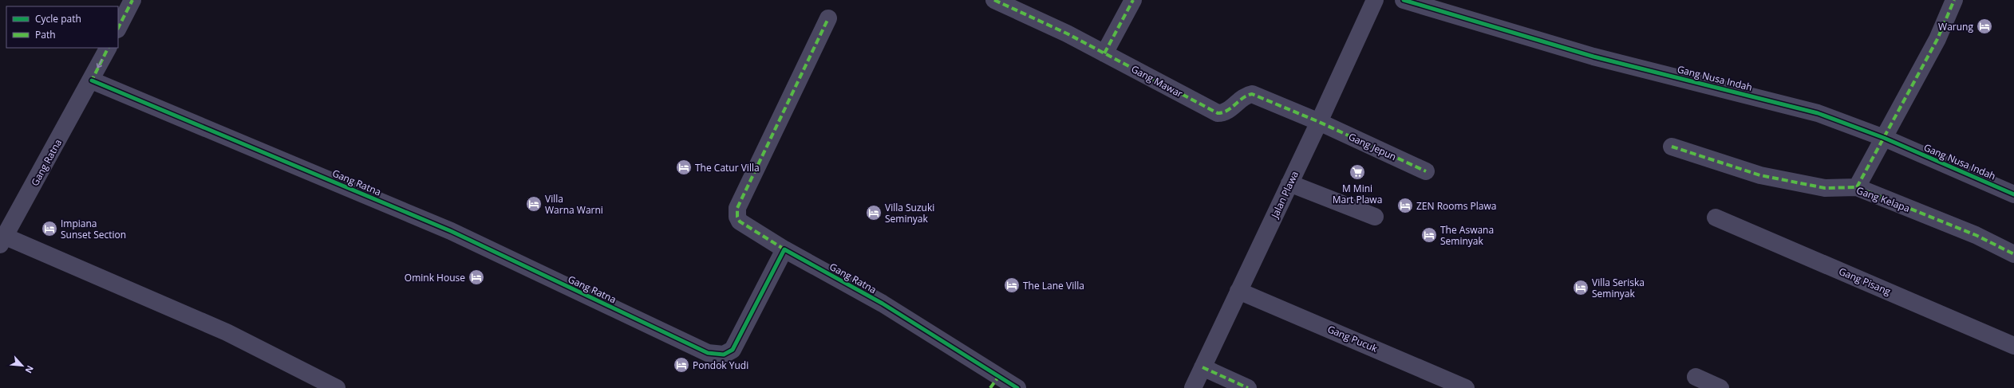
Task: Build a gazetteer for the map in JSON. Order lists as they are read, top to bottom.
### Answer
{
  "streets": {
    "street": [
      "Gang Nusa Indah",
      "Gang Mawar",
      "Gang Jepun",
      "Gang Ratna",
      "Jalan Plawa",
      "Gang Kelapa",
      "Gang Pisang",
      "Gang Pucuk"
    ]
  },
  "crossings": [
    ["Gang Mawar", "Gang Jepun"],
    ["Gang Mawar", "Jalan Plawa"],
    ["Gang Jepun", "Jalan Plawa"],
    ["Jalan Plawa", "Gang Pucuk"]
  ],
  "places": {
    "hotel": [
      "Warung",
      "The Catur Villa",
      "Villa Warna Warni",
      "ZEN Rooms Plawa",
      "Villa Suzuki Seminyak",
      "Impiana Sunset Section",
      "The Aswana Seminyak",
      "Omink House",
      "The Lane Villa",
      "Villa Seriska Seminyak",
      "Pondok Yudi"
    ],
    "supermarket": ["M Mini Mart Plawa"]
  },
  "legend": ["Cycle path", "Path"],
  "north": "bottom right"
}
